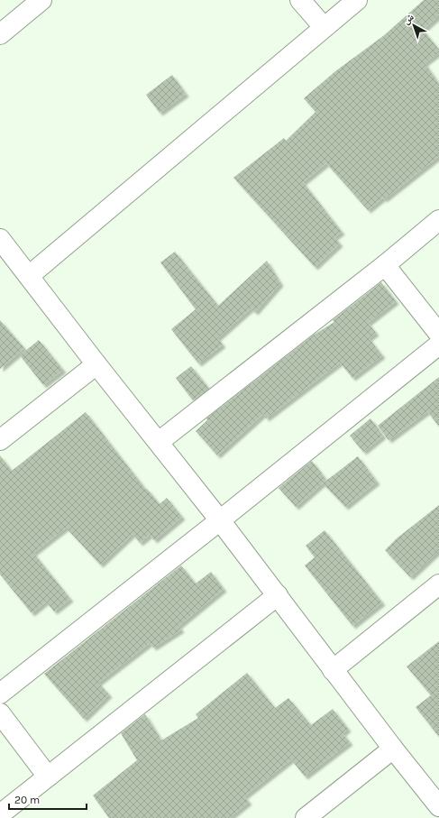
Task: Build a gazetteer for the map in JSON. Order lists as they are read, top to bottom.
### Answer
{
  "scale_bar": "20 m",
  "north": "top left"
}
